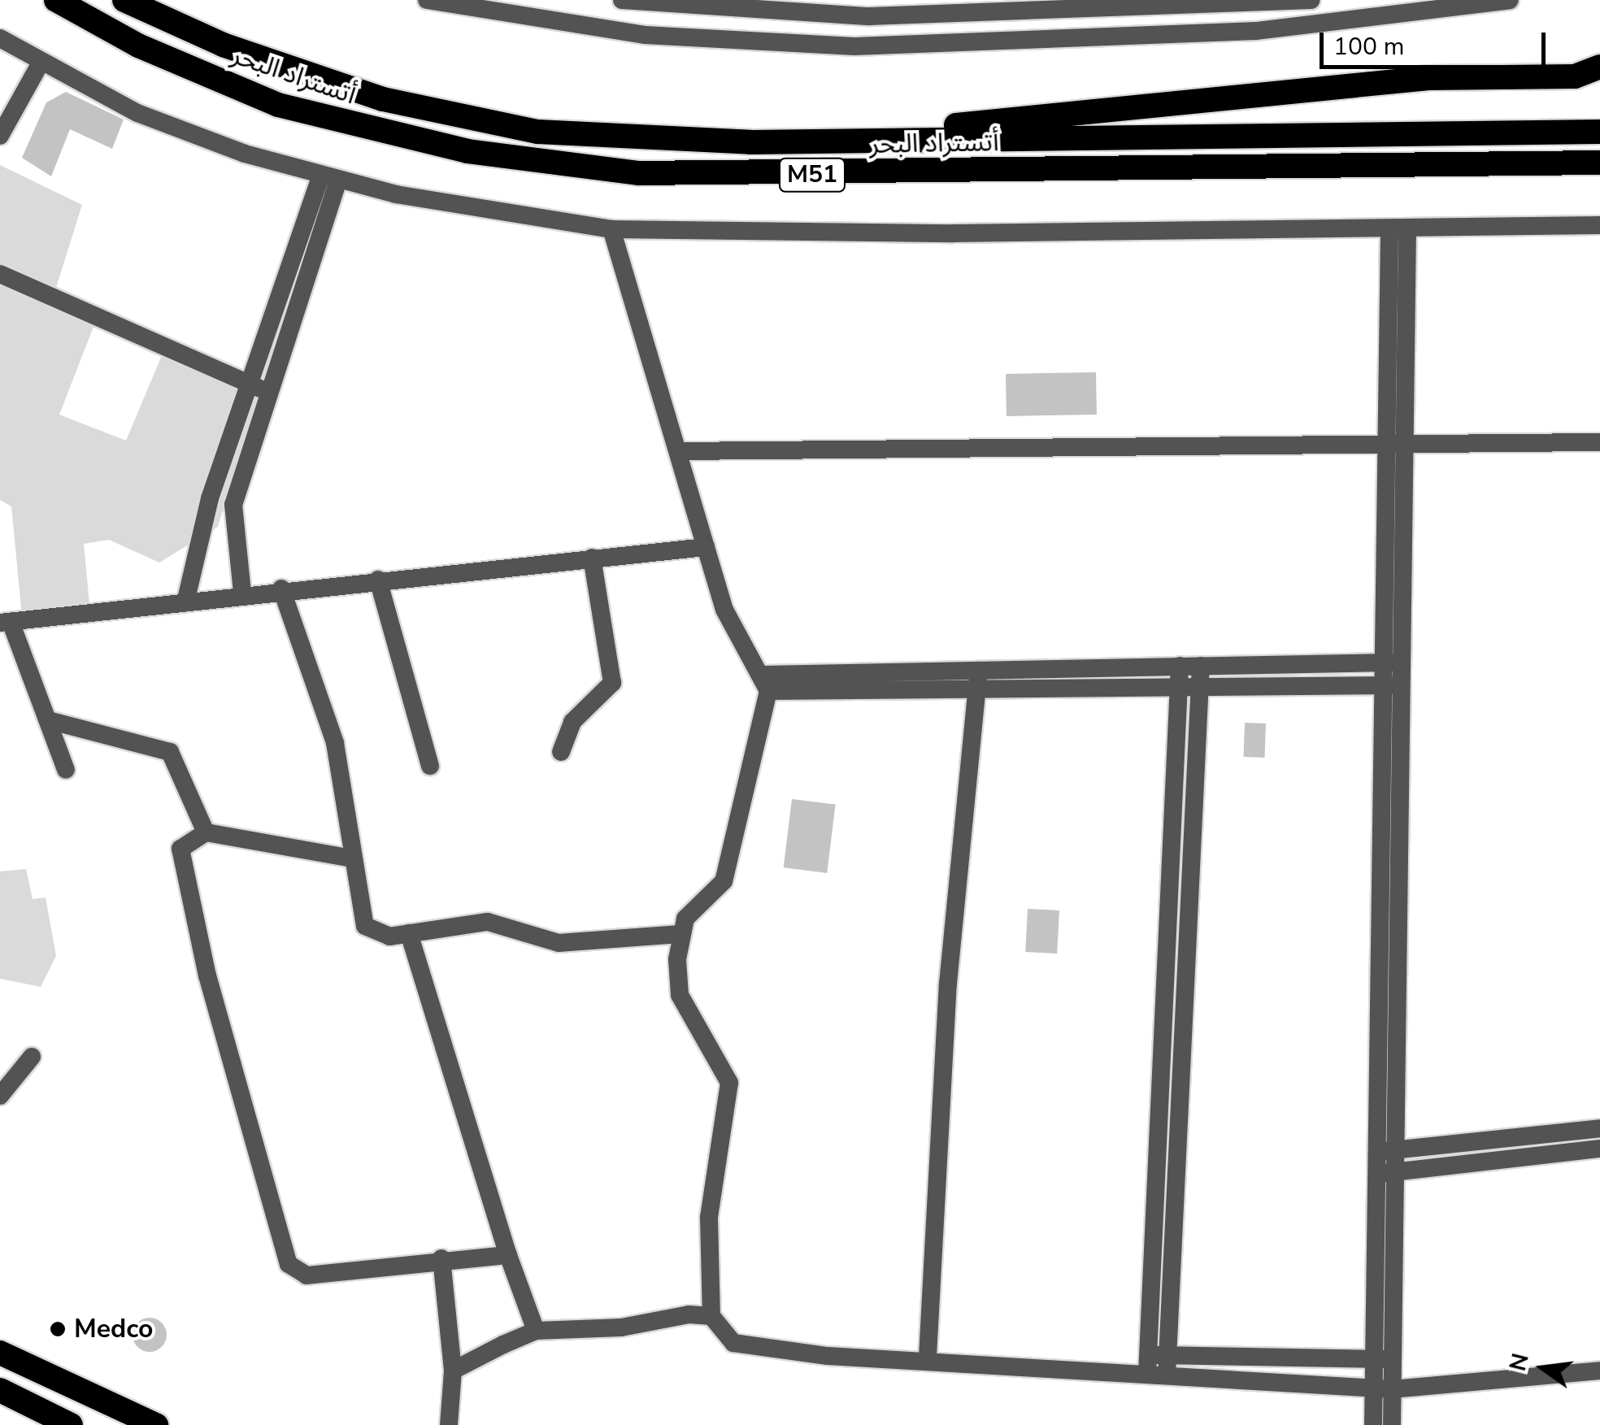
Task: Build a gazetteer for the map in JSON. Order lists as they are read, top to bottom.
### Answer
{
  "streets": {
    "highway": ["أتستراد البحر", "M51"]
  },
  "places": ["Medco"],
  "scale_bar": "100 m",
  "north": "left"
}
